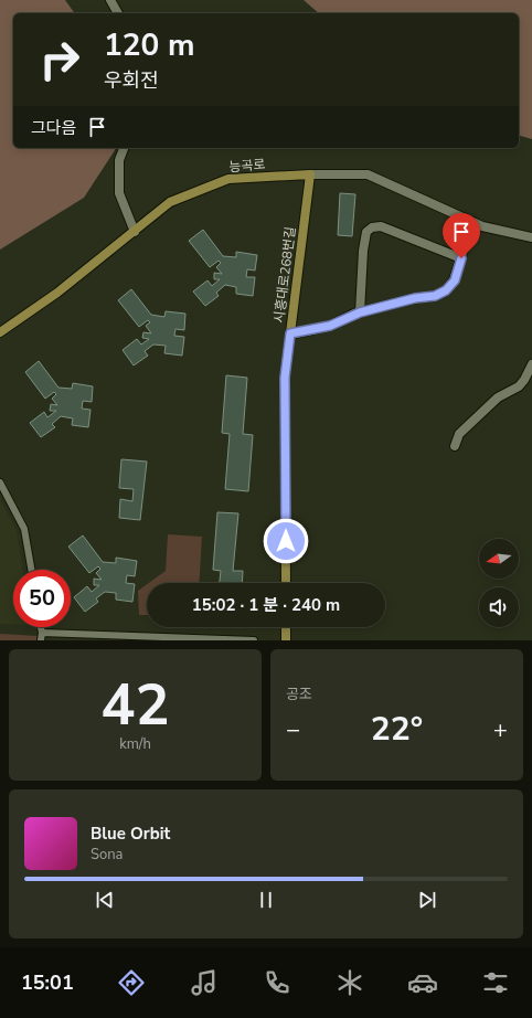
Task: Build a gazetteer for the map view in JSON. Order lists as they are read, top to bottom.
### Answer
{
  "streets": {
    "main road": ["능곡로", "시흥대로268번길"]
  },
  "crossings": [
    ["능곡로", "시흥대로268번길"]
  ],
  "north": "left",
  "page": {
    "turn": ["120 m", "우회전"],
    "then": "그다음",
    "limit": "50",
    "trip": "15:02 · 1 분 · 240 m",
    "tile": [
      ["42", "km/h"],
      "공조"
    ],
    "heat": ["−", "22°", "+"],
    "song": ["Blue Orbit", "Sona"],
    "tabs": "15:01"
  }
}
